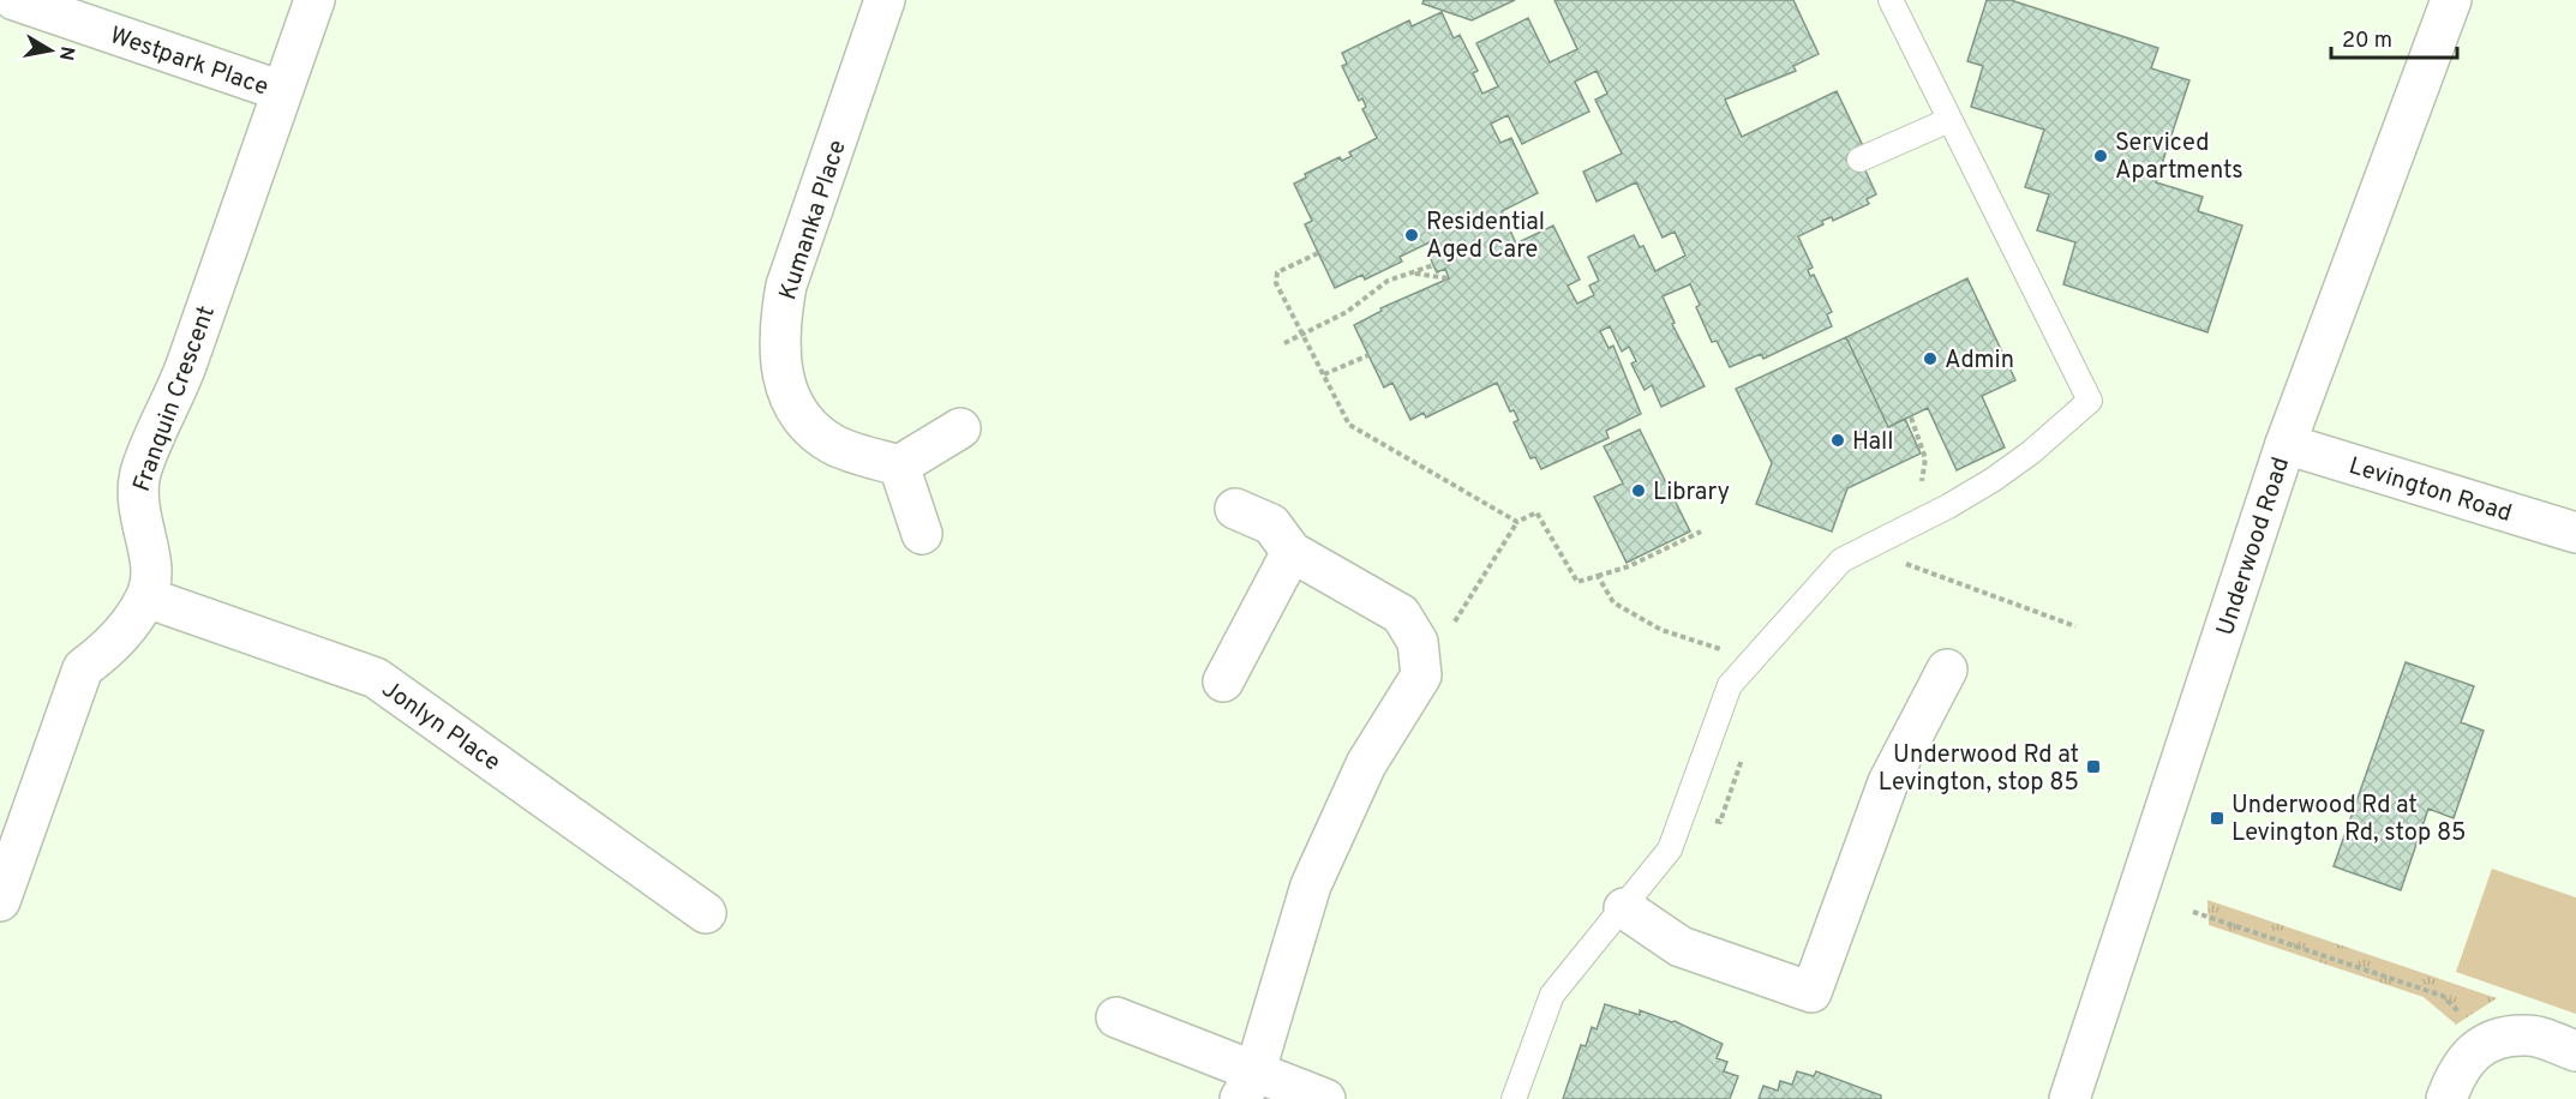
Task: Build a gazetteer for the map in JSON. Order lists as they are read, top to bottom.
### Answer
{
  "streets": {
    "street": [
      "Westpark Place",
      "Kumanka Place",
      "Franquin Crescent",
      "Levington Road",
      "Underwood Road",
      "Jonlyn Place"
    ]
  },
  "crossings": [
    ["Westpark Place", "Franquin Crescent"],
    ["Franquin Crescent", "Jonlyn Place"],
    ["Levington Road", "Underwood Road"]
  ],
  "places": {
    "other": [
      "Serviced Apartments",
      "Residential Aged Care",
      "Admin",
      "Hall",
      "Library"
    ],
    "transit": ["Underwood Rd at Levington, stop 85", "Underwood Rd at Levington Rd, stop 85"]
  },
  "scale_bar": "20 m",
  "north": "right"
}
